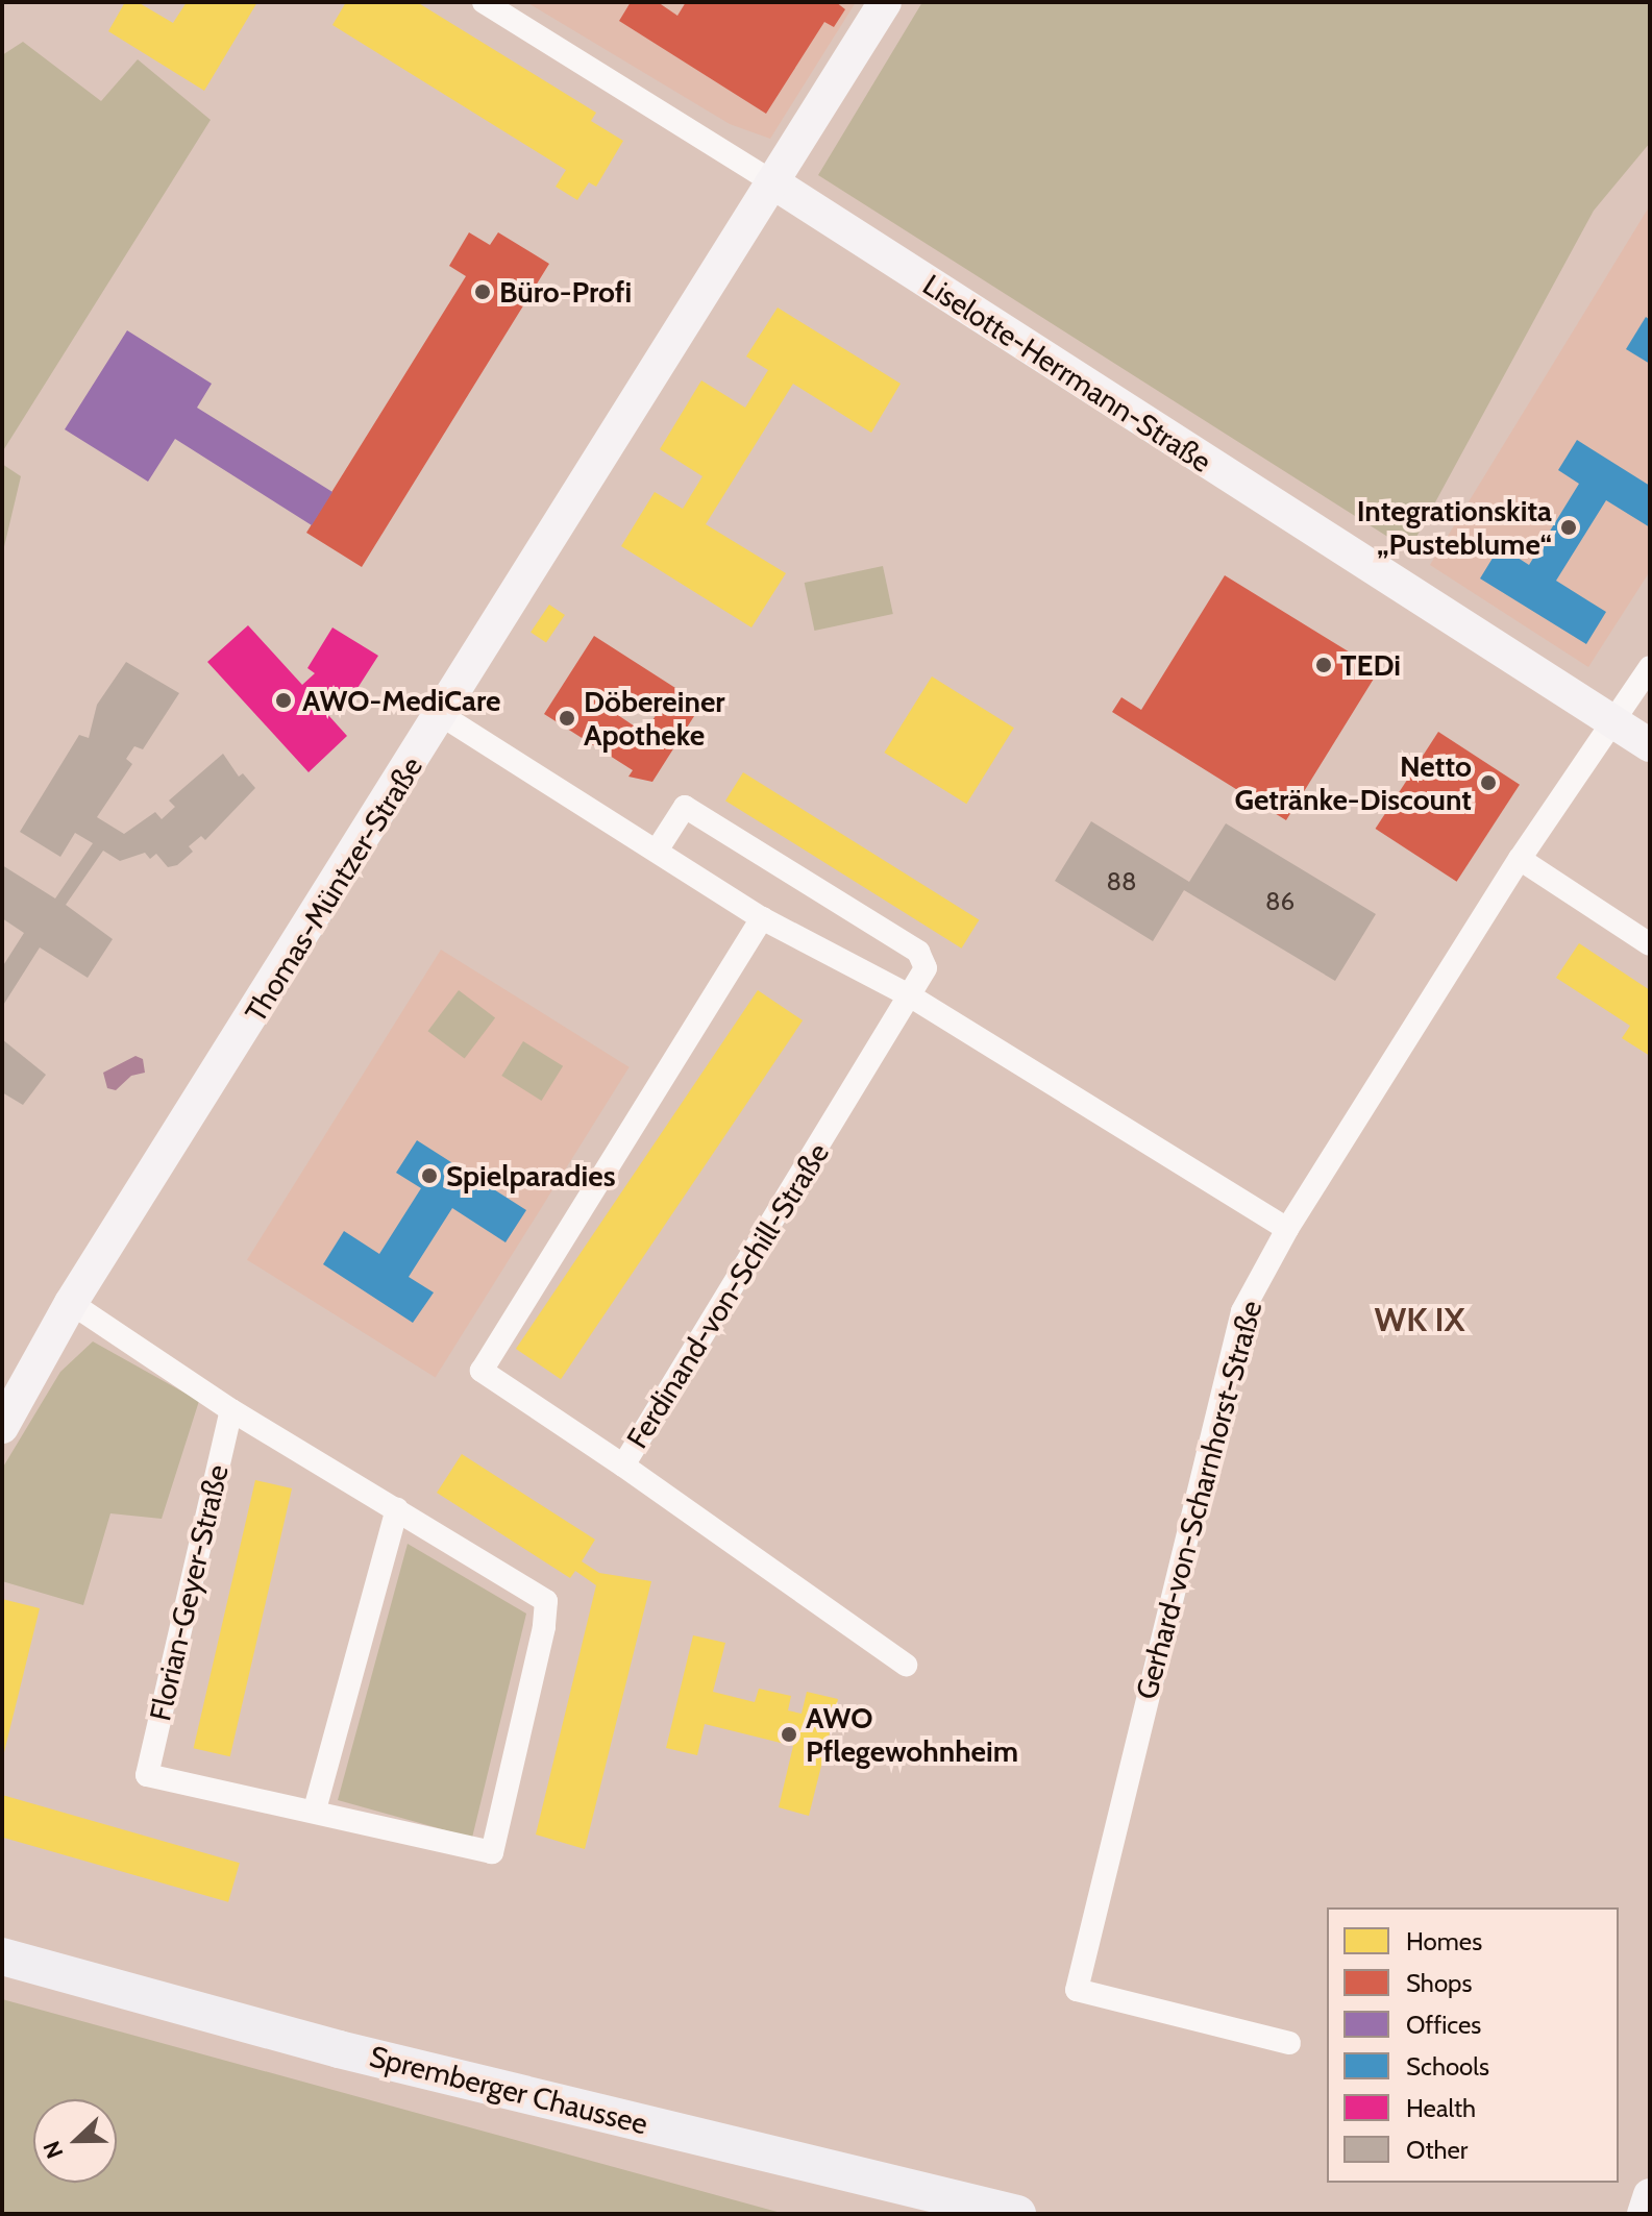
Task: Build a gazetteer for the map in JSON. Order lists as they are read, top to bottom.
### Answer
{
  "streets": {
    "main road": ["Spremberger Chaussee"],
    "street": [
      "Liselotte-Herrmann-Straße",
      "Thomas-Müntzer-Straße",
      "Ferdinand-von-Schill-Straße",
      "Gerhard-von-Scharnhorst-Straße",
      "Florian-Geyer-Straße"
    ]
  },
  "crossings": [
    ["Liselotte-Herrmann-Straße", "Thomas-Müntzer-Straße"],
    ["Liselotte-Herrmann-Straße", "Gerhard-von-Scharnhorst-Straße"]
  ],
  "districts": ["WK IX"],
  "places": [
    "Büro-Profi",
    "Integrationskita „Pusteblume“",
    "TEDi",
    "AWO-MediCare",
    "Döbereiner Apotheke",
    "Netto Getränke-Discount",
    "Spielparadies",
    "AWO Pflegewohnheim"
  ],
  "house_numbers": ["88", "86"],
  "legend": [
    "Homes",
    "Shops",
    "Offices",
    "Schools",
    "Health",
    "Other"
  ],
  "north": "left"
}
